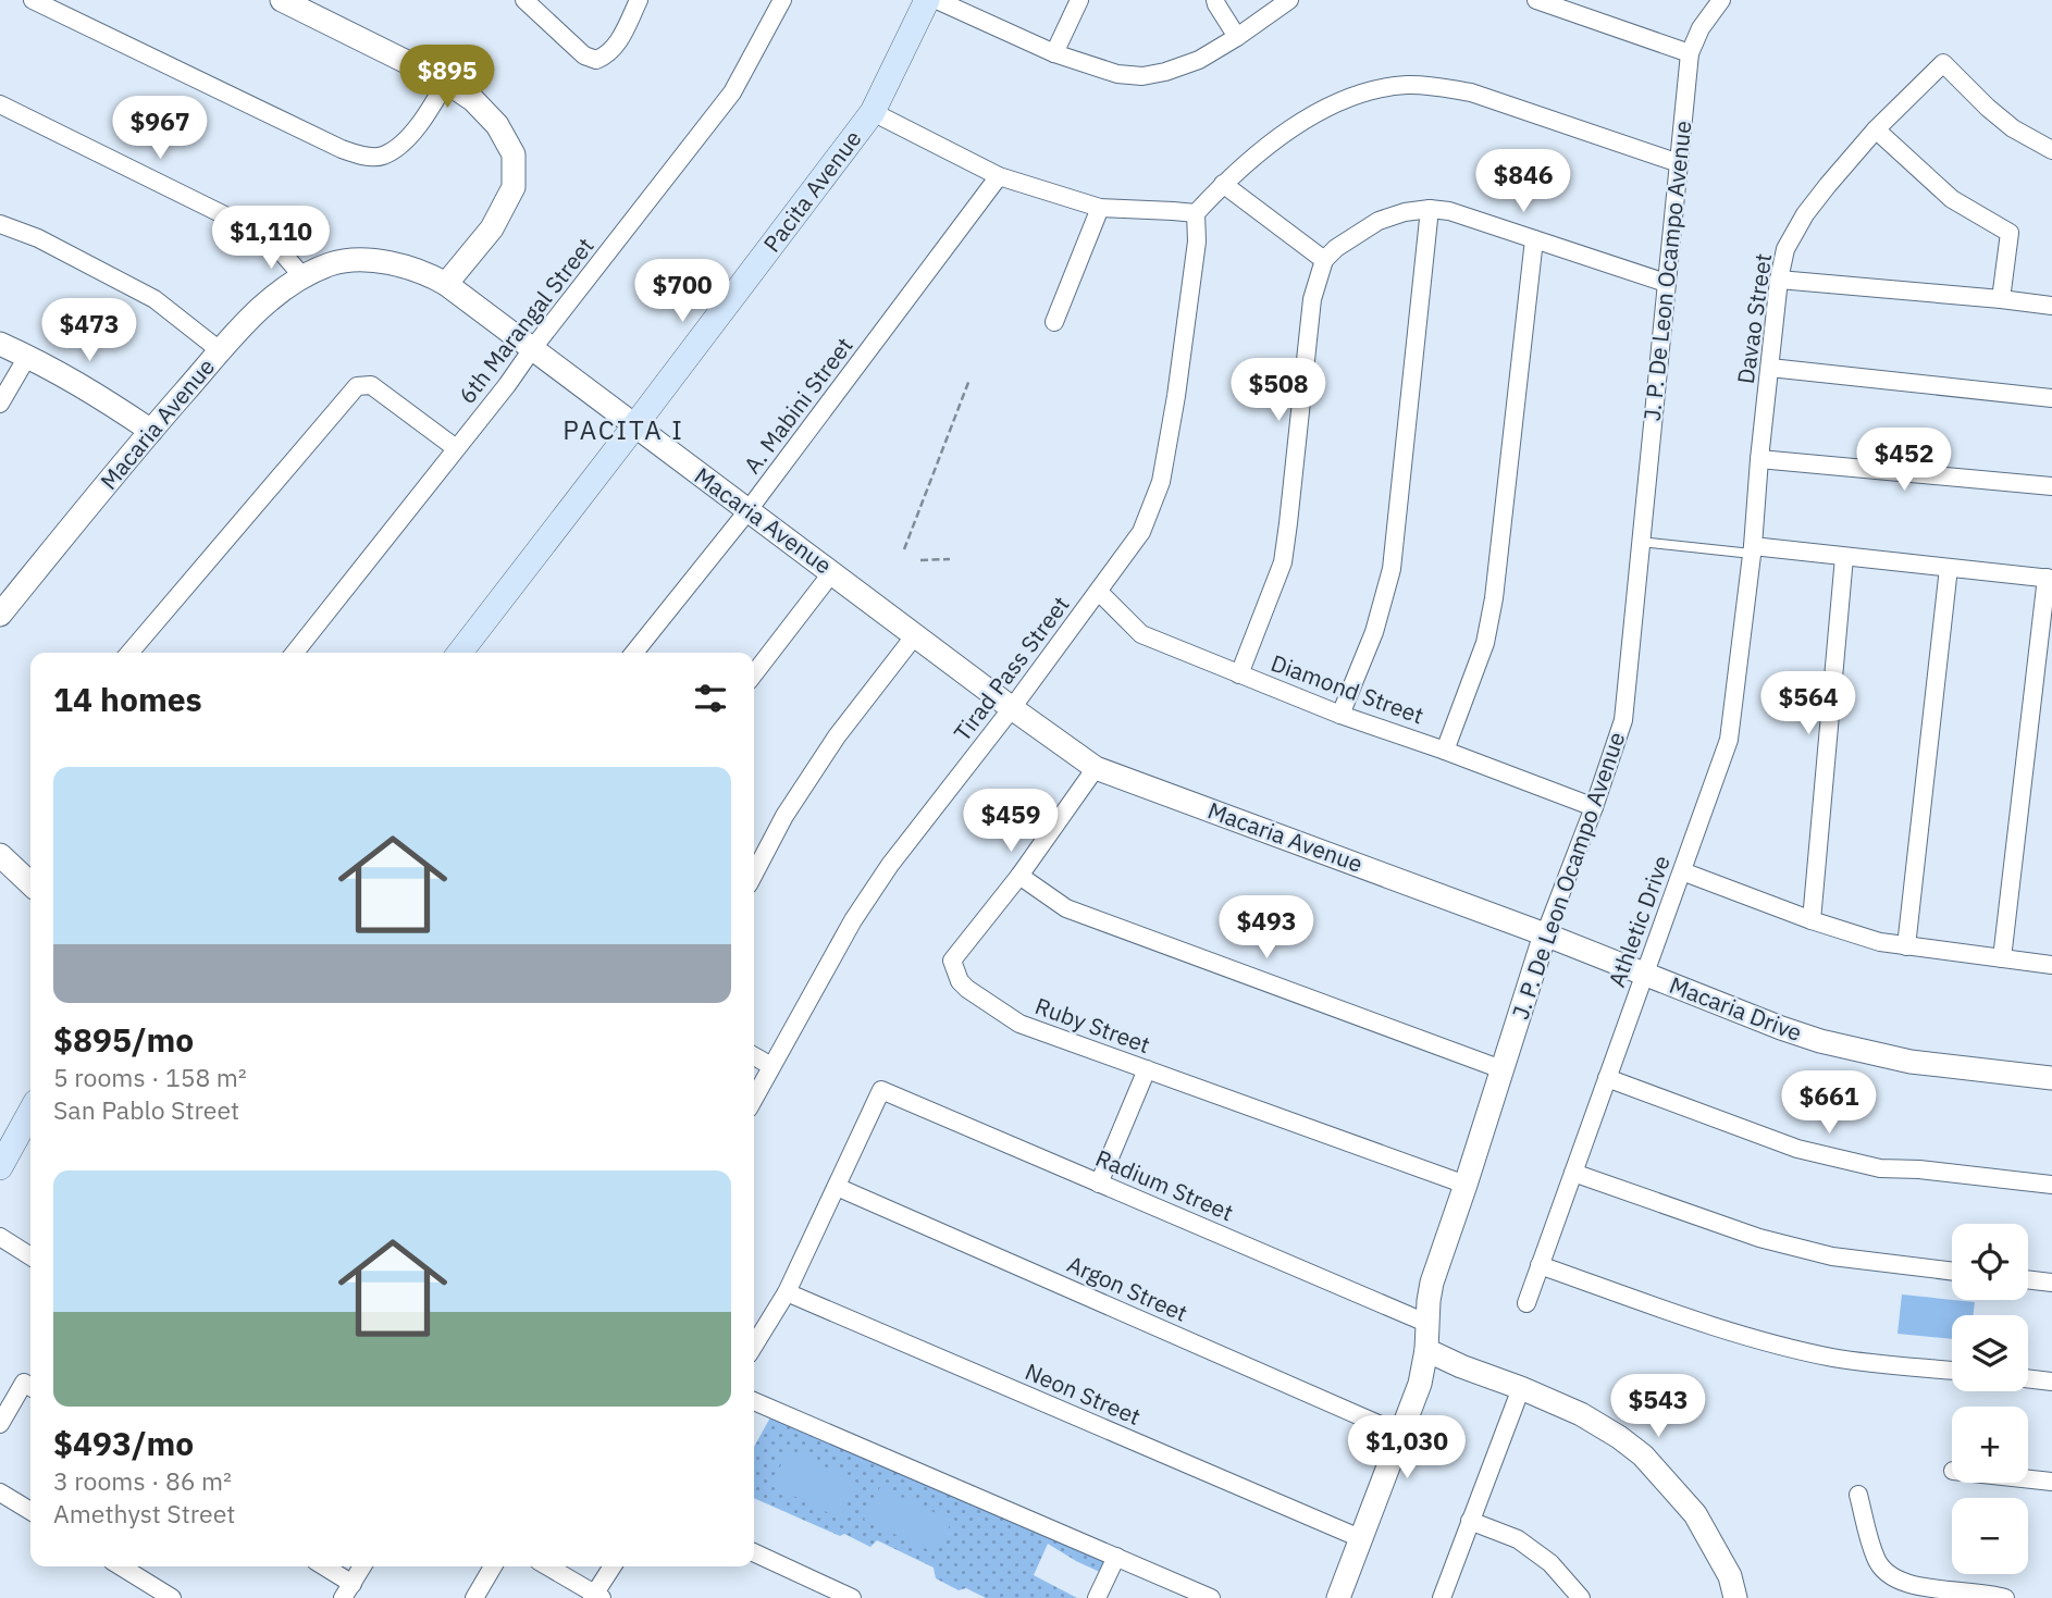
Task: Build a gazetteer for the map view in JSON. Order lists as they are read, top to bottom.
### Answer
{
  "streets": {
    "main road": ["Pacita Avenue"],
    "street": [
      "J. P. De Leon Ocampo Avenue",
      "Davao Street",
      "6th Marangal Street",
      "A. Mabini Street",
      "Macaria Avenue",
      "Tirad Pass Street",
      "Diamond Street",
      "Athletic Drive",
      "Macaria Drive",
      "Ruby Street",
      "Radium Street",
      "Argon Street",
      "Neon Street"
    ]
  },
  "crossings": [
    ["Pacita Avenue", "Macaria Avenue"],
    ["J. P. De Leon Ocampo Avenue", "Macaria Avenue"],
    ["J. P. De Leon Ocampo Avenue", "Diamond Street"],
    ["J. P. De Leon Ocampo Avenue", "Ruby Street"],
    ["J. P. De Leon Ocampo Avenue", "Radium Street"],
    ["J. P. De Leon Ocampo Avenue", "Argon Street"],
    ["J. P. De Leon Ocampo Avenue", "Neon Street"],
    ["Davao Street", "Athletic Drive"],
    ["6th Marangal Street", "Macaria Avenue"],
    ["A. Mabini Street", "Macaria Avenue"],
    ["Macaria Avenue", "Tirad Pass Street"],
    ["Macaria Avenue", "Athletic Drive"],
    ["Macaria Avenue", "Macaria Drive"],
    ["Macaria Avenue", "Ruby Street"],
    ["Tirad Pass Street", "Diamond Street"],
    ["Athletic Drive", "Macaria Drive"],
    ["Radium Street", "Argon Street"]
  ],
  "districts": ["PACITA I"],
  "page": {
    "price": [
      "$895",
      "$967",
      "$846",
      "$1,110",
      "$700",
      "$473",
      "$508",
      "$452",
      "$564",
      "$459",
      "$493",
      "$661",
      "$543",
      "$1,030"
    ],
    "heading": "14 homes",
    "list": [
      {
        "name": "$895/mo",
        "note": "5 rooms · 158 m² · San Pablo Street"
      },
      {
        "name": "$493/mo",
        "note": "3 rooms · 86 m² · Amethyst Street"
      }
    ],
    "map_buttons": ["+", "−"]
  }
}
